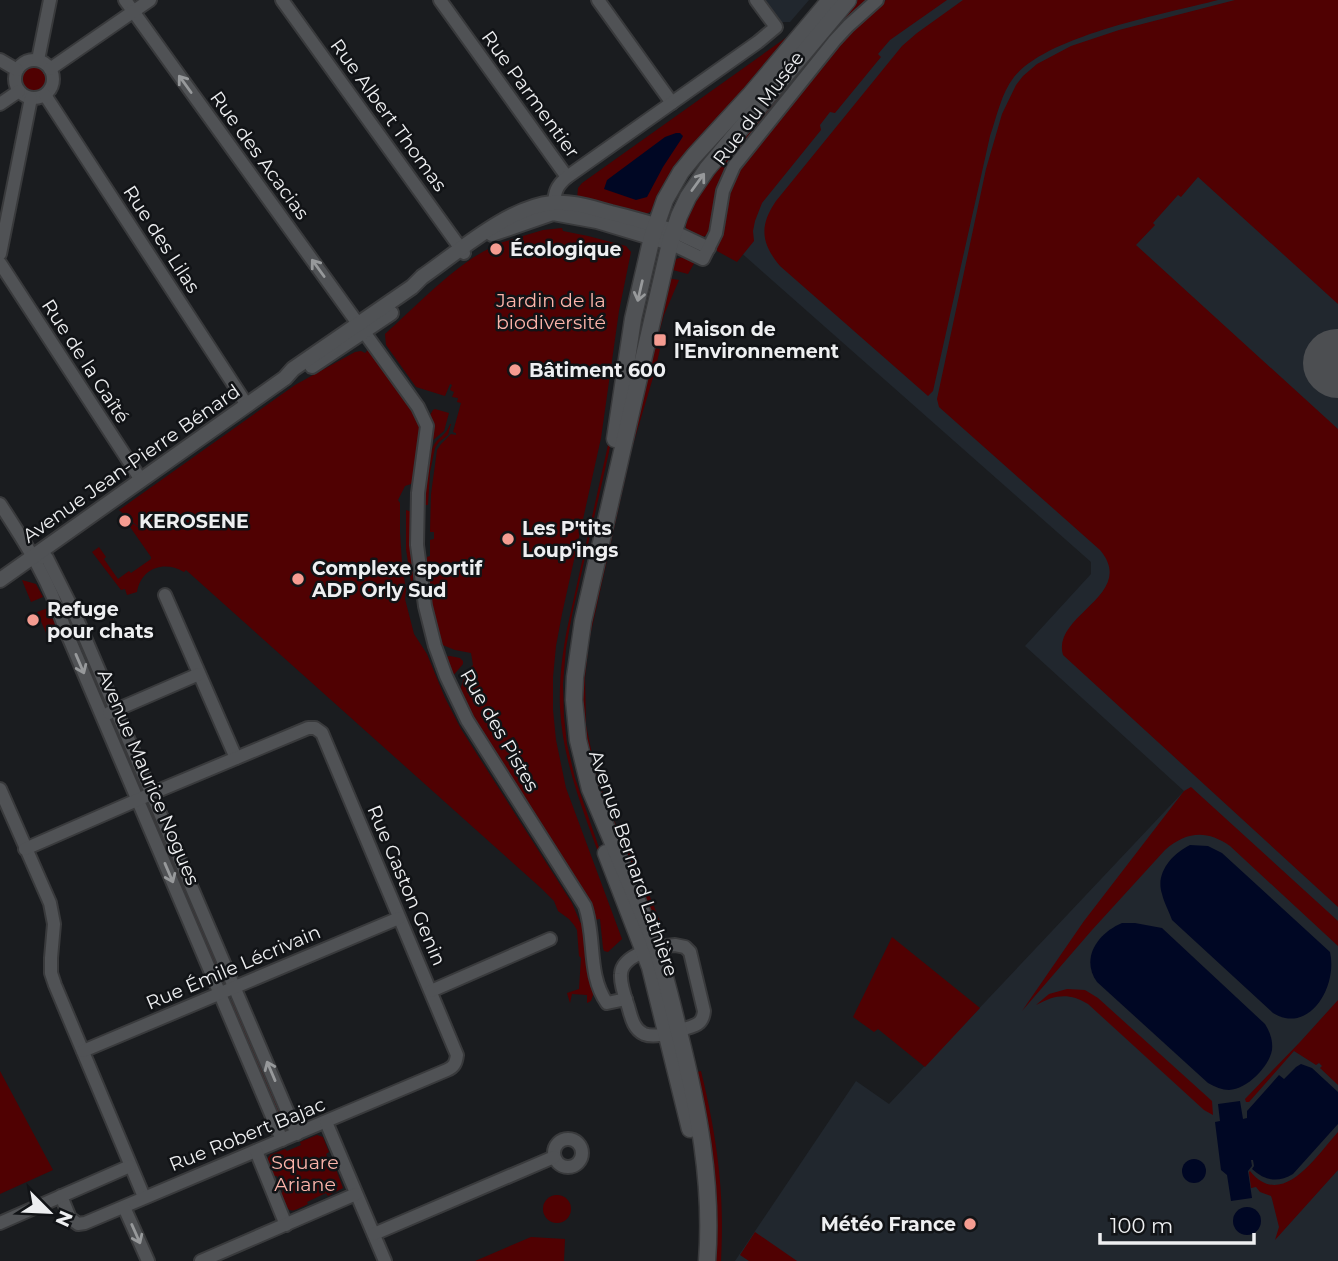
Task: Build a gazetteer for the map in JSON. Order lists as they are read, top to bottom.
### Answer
{
  "streets": {
    "main road": ["Avenue Bernard Lathière"],
    "street": [
      "Rue Parmentier",
      "Rue du Musée",
      "Rue Albert Thomas",
      "Rue des Acacias",
      "Rue des Lilas",
      "Rue de la Gaîté",
      "Avenue Jean-Pierre Bénard",
      "Rue des Pistes",
      "Avenue Maurice Nogues",
      "Rue Gaston Genin",
      "Rue Émile Lécrivain",
      "Rue Robert Bajac"
    ]
  },
  "crossings": [
    ["Rue du Musée", "Avenue Jean-Pierre Bénard"],
    ["Rue du Musée", "Avenue Bernard Lathière"],
    ["Rue Albert Thomas", "Avenue Jean-Pierre Bénard"],
    ["Rue des Acacias", "Avenue Jean-Pierre Bénard"],
    ["Rue des Acacias", "Rue des Pistes"],
    ["Rue des Lilas", "Avenue Jean-Pierre Bénard"],
    ["Rue de la Gaîté", "Avenue Jean-Pierre Bénard"],
    ["Avenue Jean-Pierre Bénard", "Rue des Pistes"],
    ["Avenue Jean-Pierre Bénard", "Avenue Maurice Nogues"],
    ["Avenue Jean-Pierre Bénard", "Avenue Bernard Lathière"],
    ["Avenue Maurice Nogues", "Rue Émile Lécrivain"],
    ["Avenue Maurice Nogues", "Rue Robert Bajac"],
    ["Rue Gaston Genin", "Rue Émile Lécrivain"],
    ["Rue Gaston Genin", "Rue Robert Bajac"]
  ],
  "one_way": ["Rue des Acacias"],
  "parks": ["Jardin de la biodiversité", "Square Ariane"],
  "places": {
    "other": [
      "Écologique",
      "Bâtiment 600",
      "KEROSENE",
      "Les P'tits Loup'ings",
      "Complexe sportif ADP Orly Sud",
      "Refuge pour chats",
      "Météo France"
    ],
    "transit": ["Maison de l'Environnement"]
  },
  "scale_bar": "100 m",
  "north": "bottom right"
}
